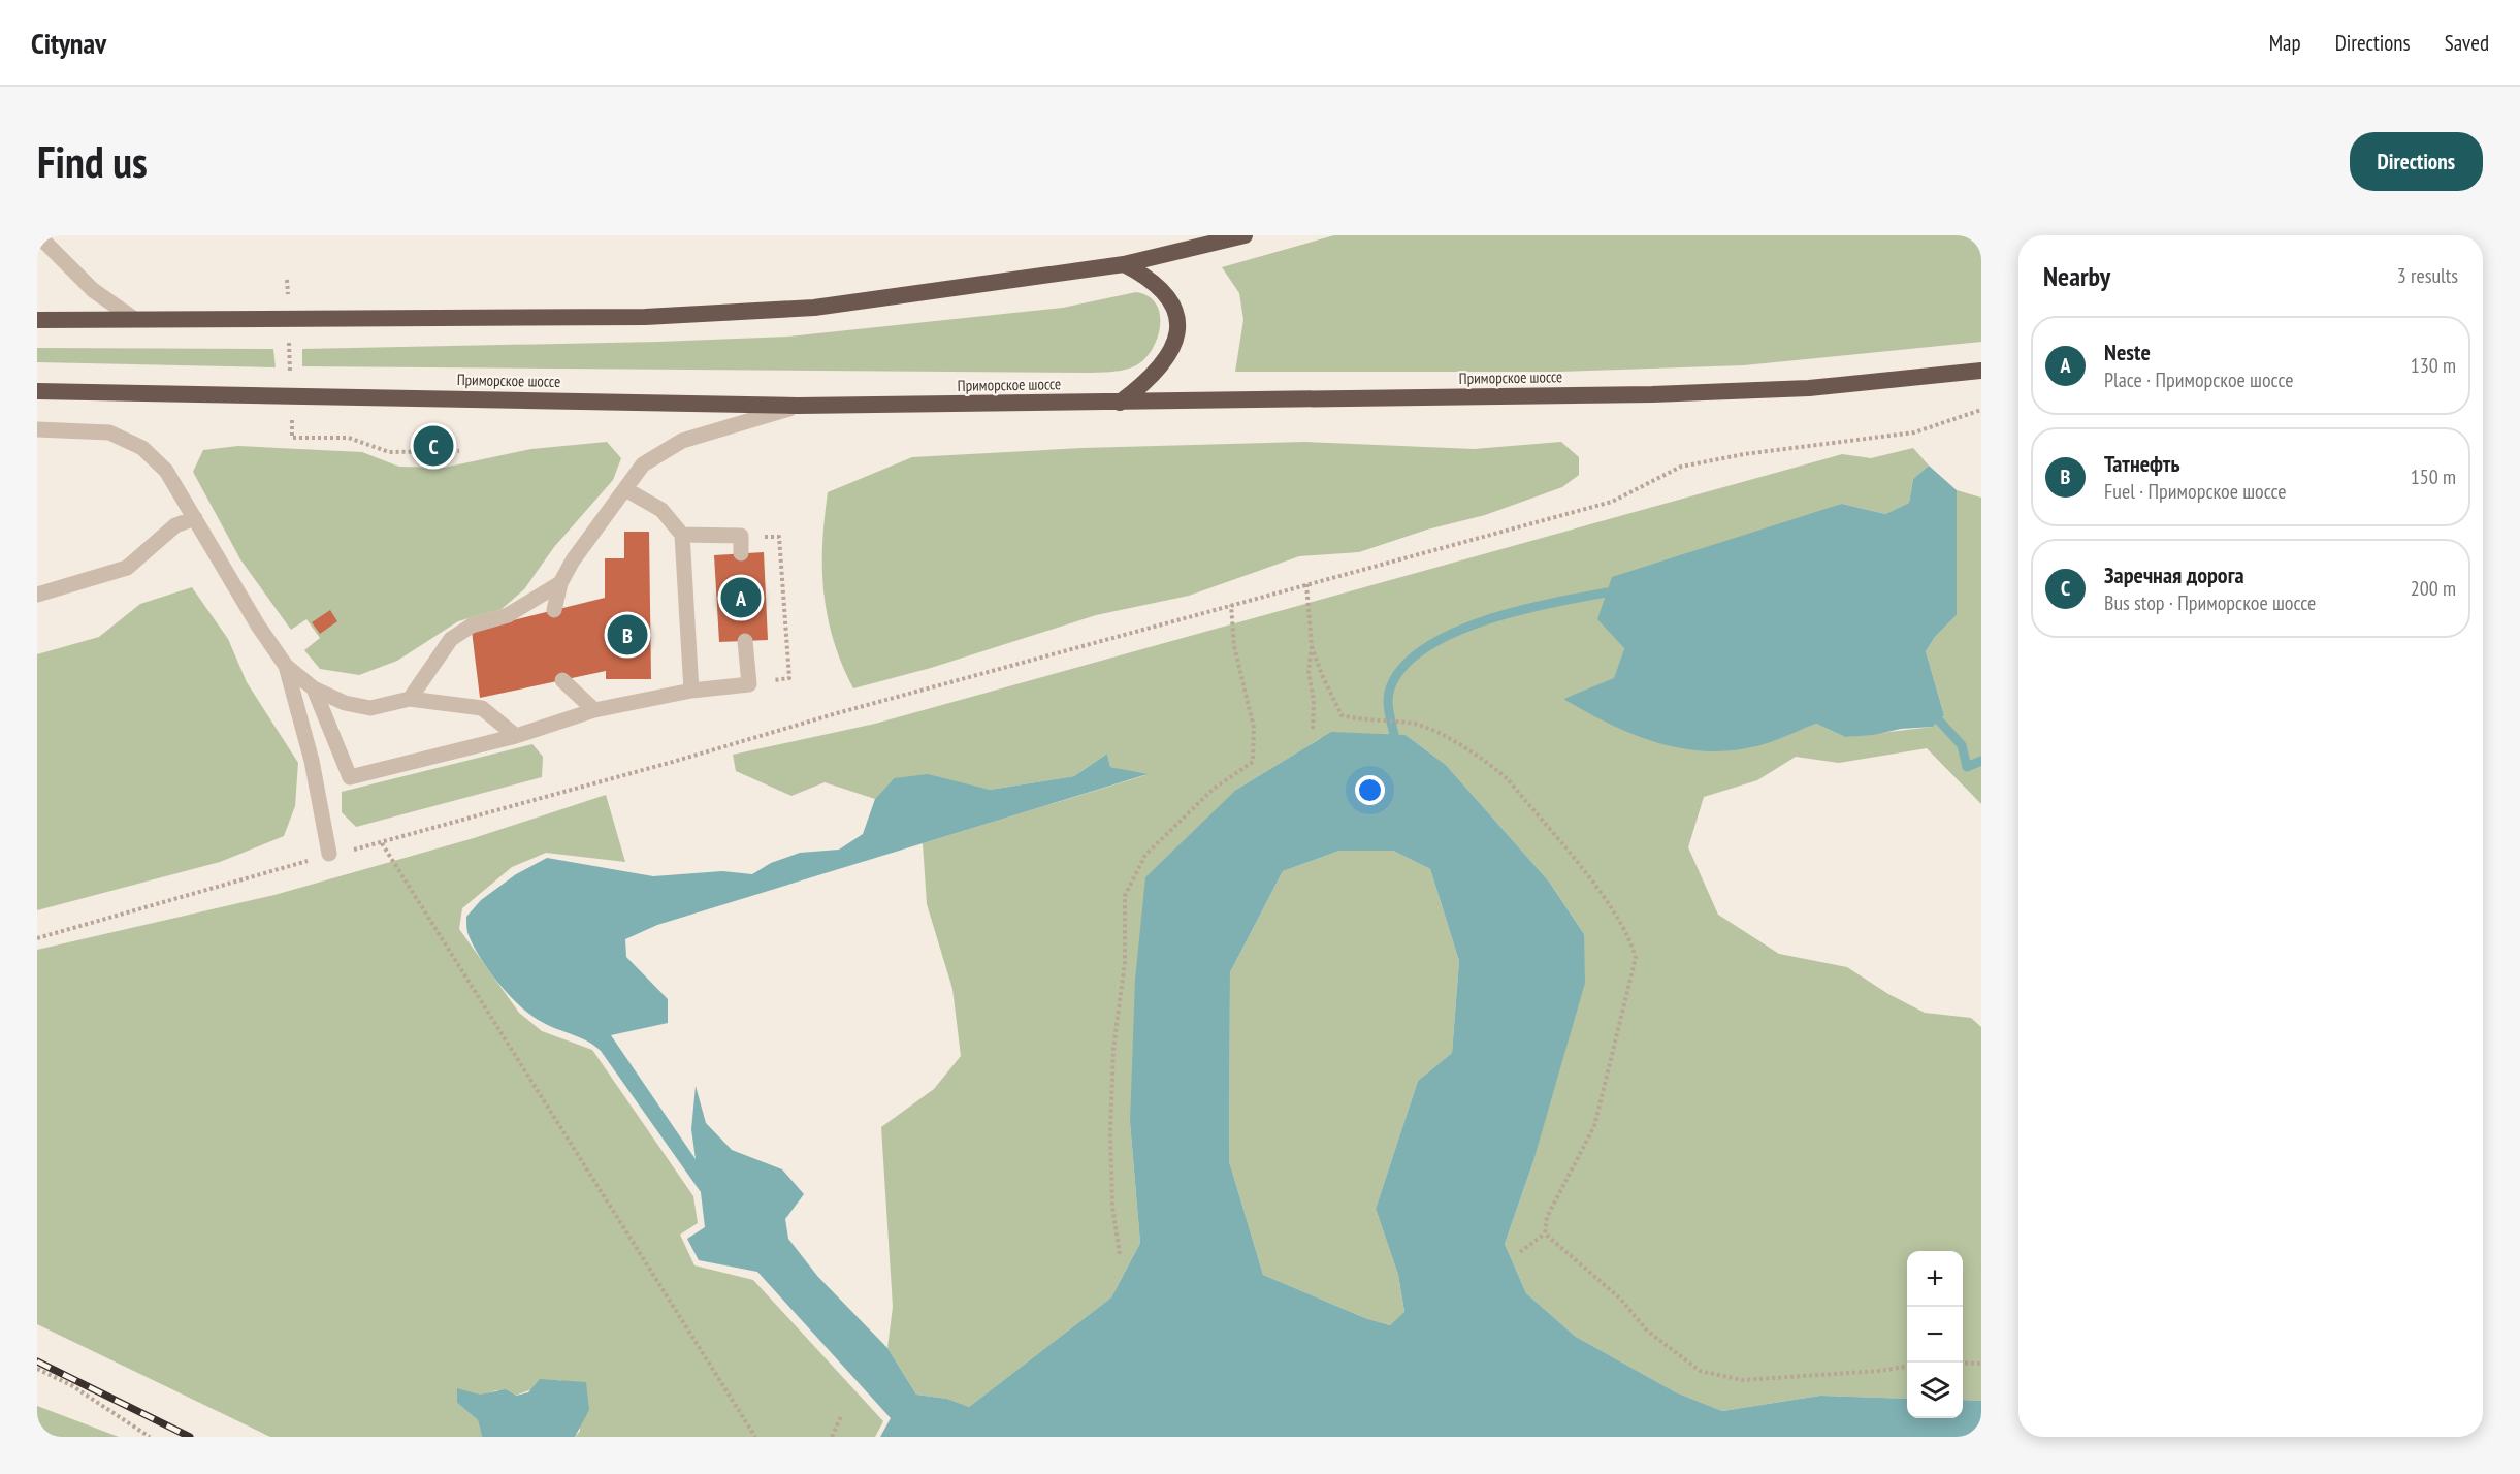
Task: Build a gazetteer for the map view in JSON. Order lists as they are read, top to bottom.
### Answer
{
  "streets": {
    "highway": ["Приморское шоссе"]
  },
  "page": {
    "header": "Citynav",
    "nav": ["Map", "Directions", "Saved"],
    "buttons": "Directions",
    "title": "Find us",
    "heading": ["Nearby", "3 results"],
    "list": [
      {
        "mark": "A",
        "name": "Neste",
        "note": "Place · Приморское шоссе",
        "value": "130 m"
      },
      {
        "mark": "B",
        "name": "Татнефть",
        "note": "Fuel · Приморское шоссе",
        "value": "150 m"
      },
      {
        "mark": "C",
        "name": "Заречная дорога",
        "note": "Bus stop · Приморское шоссе",
        "value": "200 m"
      }
    ],
    "pins": ["C", "A", "B"],
    "map_buttons": ["+", "−"]
  }
}
